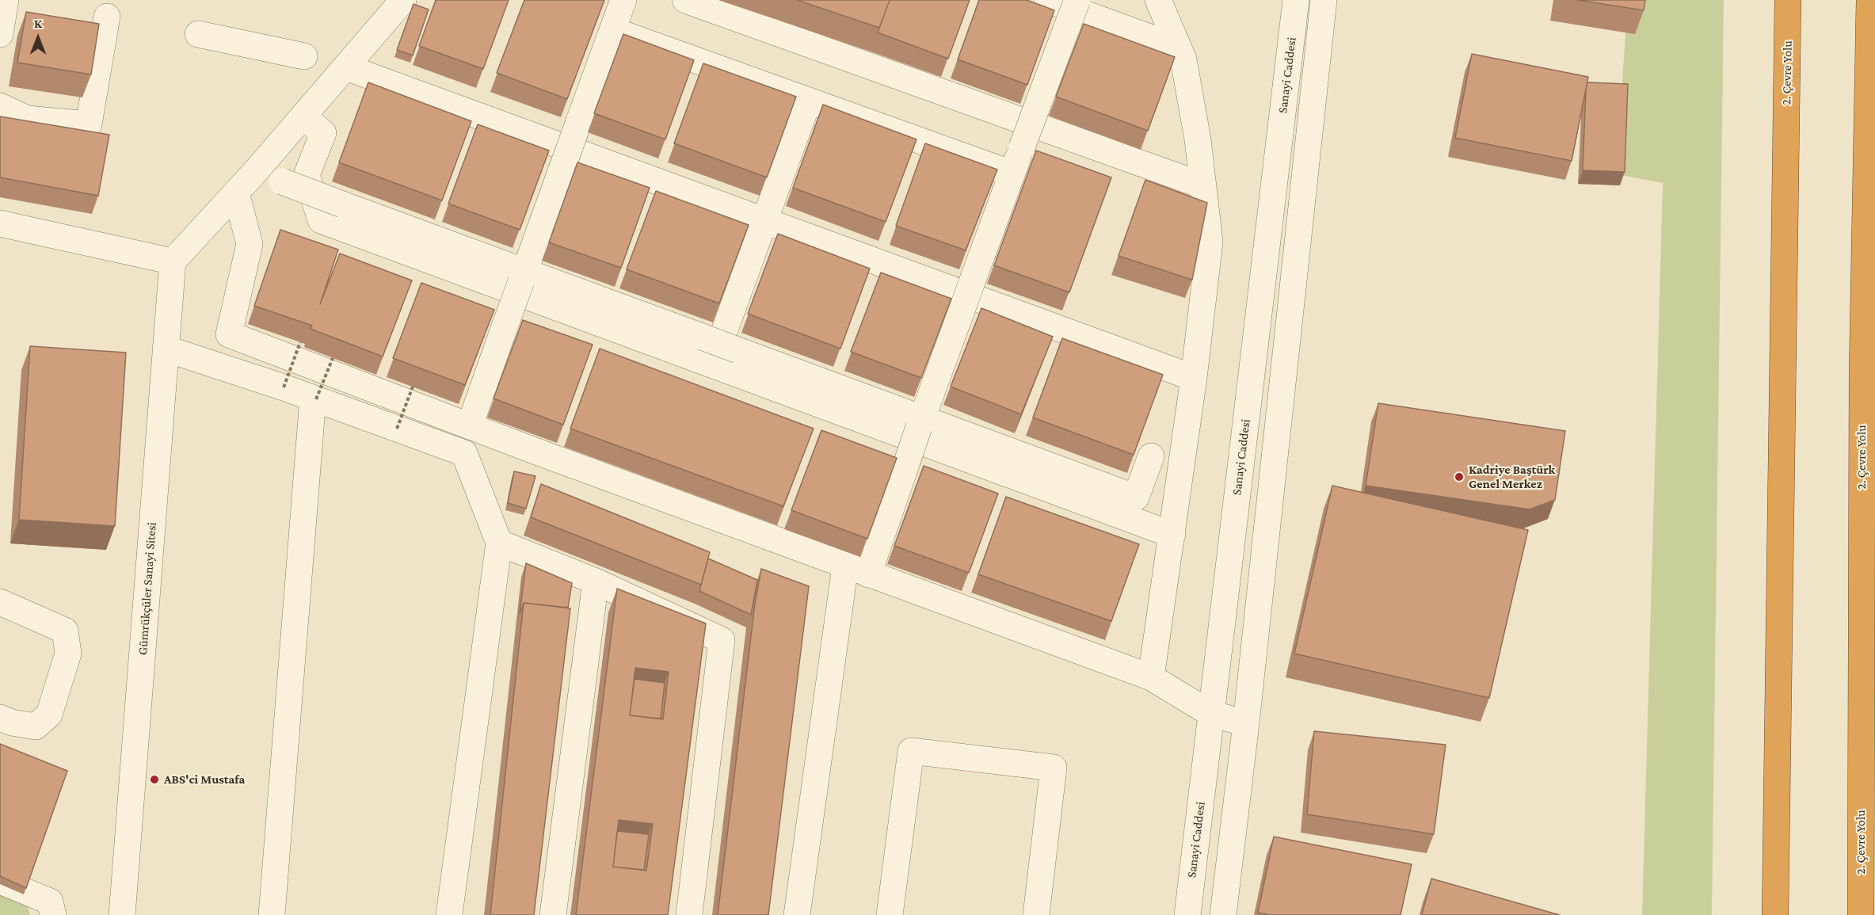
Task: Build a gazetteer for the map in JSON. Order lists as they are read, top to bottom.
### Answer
{
  "streets": {
    "highway": ["2. Çevre Yolu"],
    "street": ["Sanayi Caddesi", "Gümrükçüler Sanayi Sitesi"]
  },
  "places": ["Kadriye Baştürk Genel Merkez", "ABS'ci Mustafa"],
  "north": "top"
}
